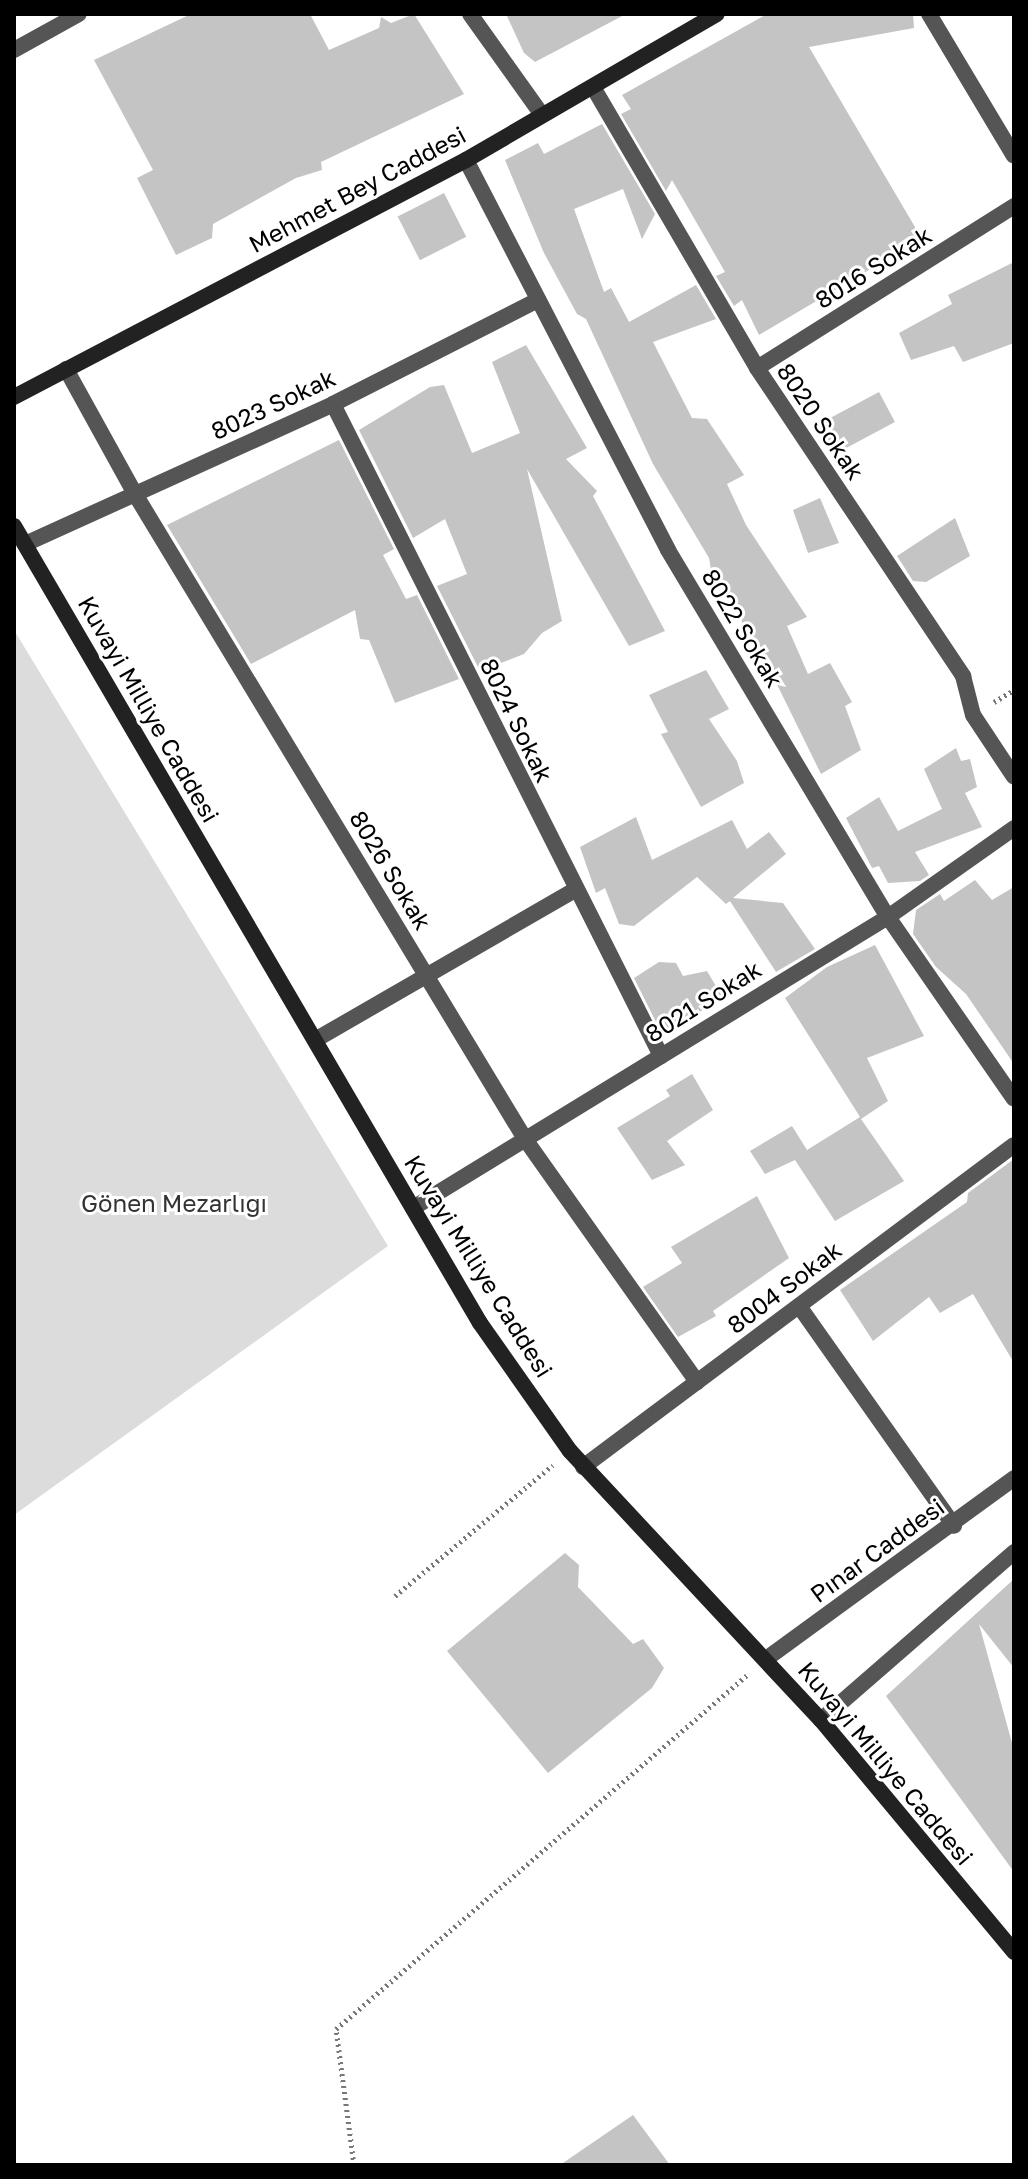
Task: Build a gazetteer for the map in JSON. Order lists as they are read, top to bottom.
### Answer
{
  "streets": {
    "main road": ["Mehmet Bey Caddesi", "Kuvayi Milliye Caddesi"],
    "street": [
      "8016 Sokak",
      "8023 Sokak",
      "8020 Sokak",
      "8022 Sokak",
      "8024 Sokak",
      "8026 Sokak",
      "8021 Sokak",
      "8004 Sokak",
      "Pınar Caddesi"
    ]
  },
  "crossings": [
    ["Mehmet Bey Caddesi", "8020 Sokak"],
    ["Mehmet Bey Caddesi", "8022 Sokak"],
    ["Mehmet Bey Caddesi", "8026 Sokak"],
    ["8016 Sokak", "8020 Sokak"],
    ["8023 Sokak", "8022 Sokak"],
    ["8023 Sokak", "Kuvayi Milliye Caddesi"],
    ["8023 Sokak", "8024 Sokak"],
    ["8023 Sokak", "8026 Sokak"],
    ["8022 Sokak", "8021 Sokak"],
    ["Kuvayi Milliye Caddesi", "8021 Sokak"],
    ["Kuvayi Milliye Caddesi", "8004 Sokak"],
    ["Kuvayi Milliye Caddesi", "Pınar Caddesi"],
    ["8024 Sokak", "8021 Sokak"],
    ["8026 Sokak", "8021 Sokak"],
    ["8026 Sokak", "8004 Sokak"]
  ],
  "parks": ["Gönen Mezarlığı"]
}
